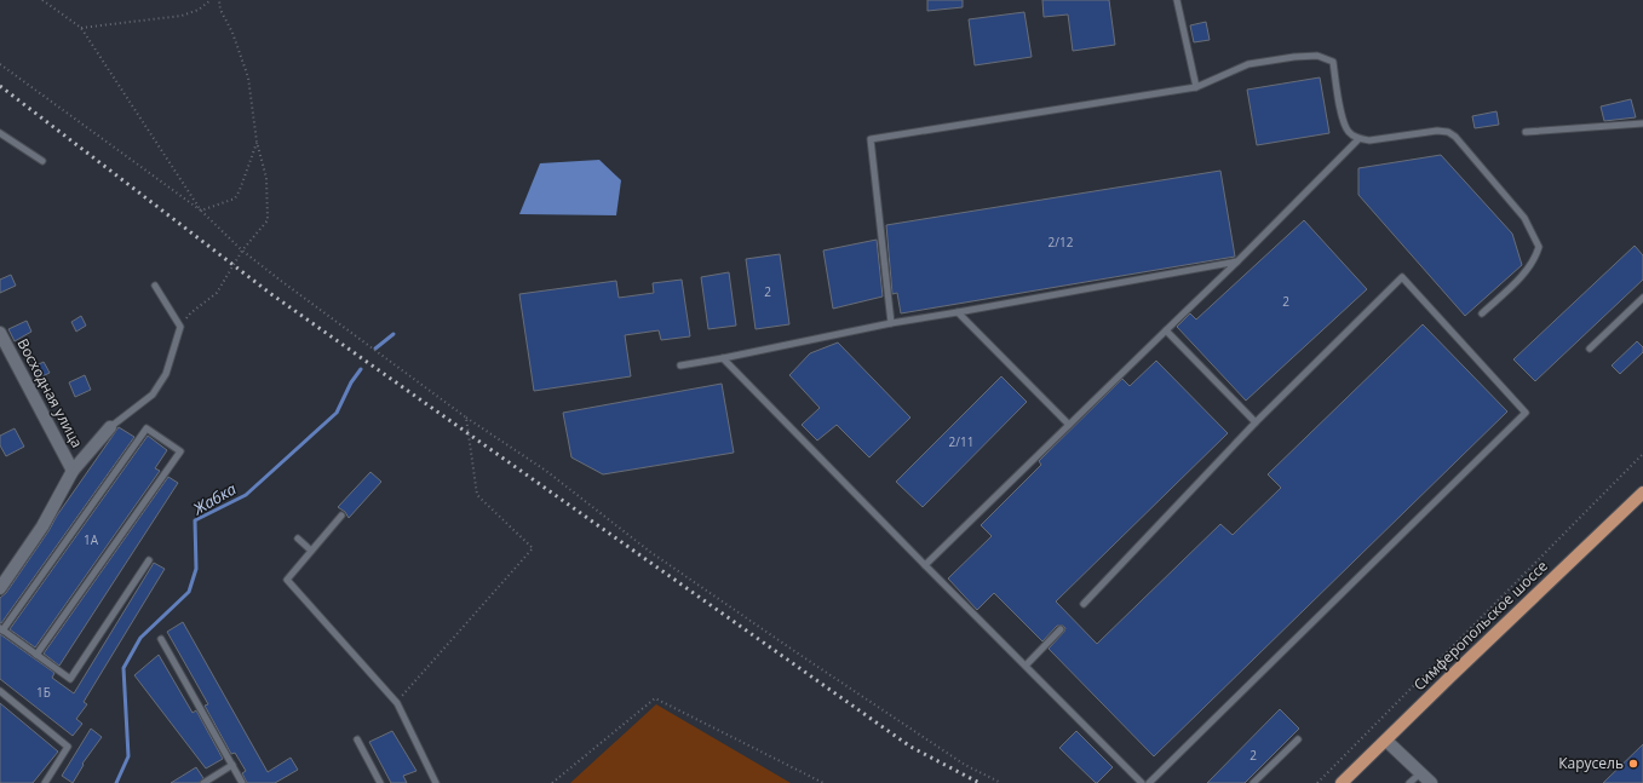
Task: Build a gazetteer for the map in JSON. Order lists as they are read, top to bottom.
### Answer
{
  "streets": {
    "main road": ["Симферопольское шоссе"],
    "street": ["Восходная улица"]
  },
  "water": ["Жабка"],
  "places": ["Карусель"],
  "house_numbers": [
    "2/12",
    "2",
    "2",
    "2/11",
    "1А",
    "1Б",
    "2"
  ]
}
